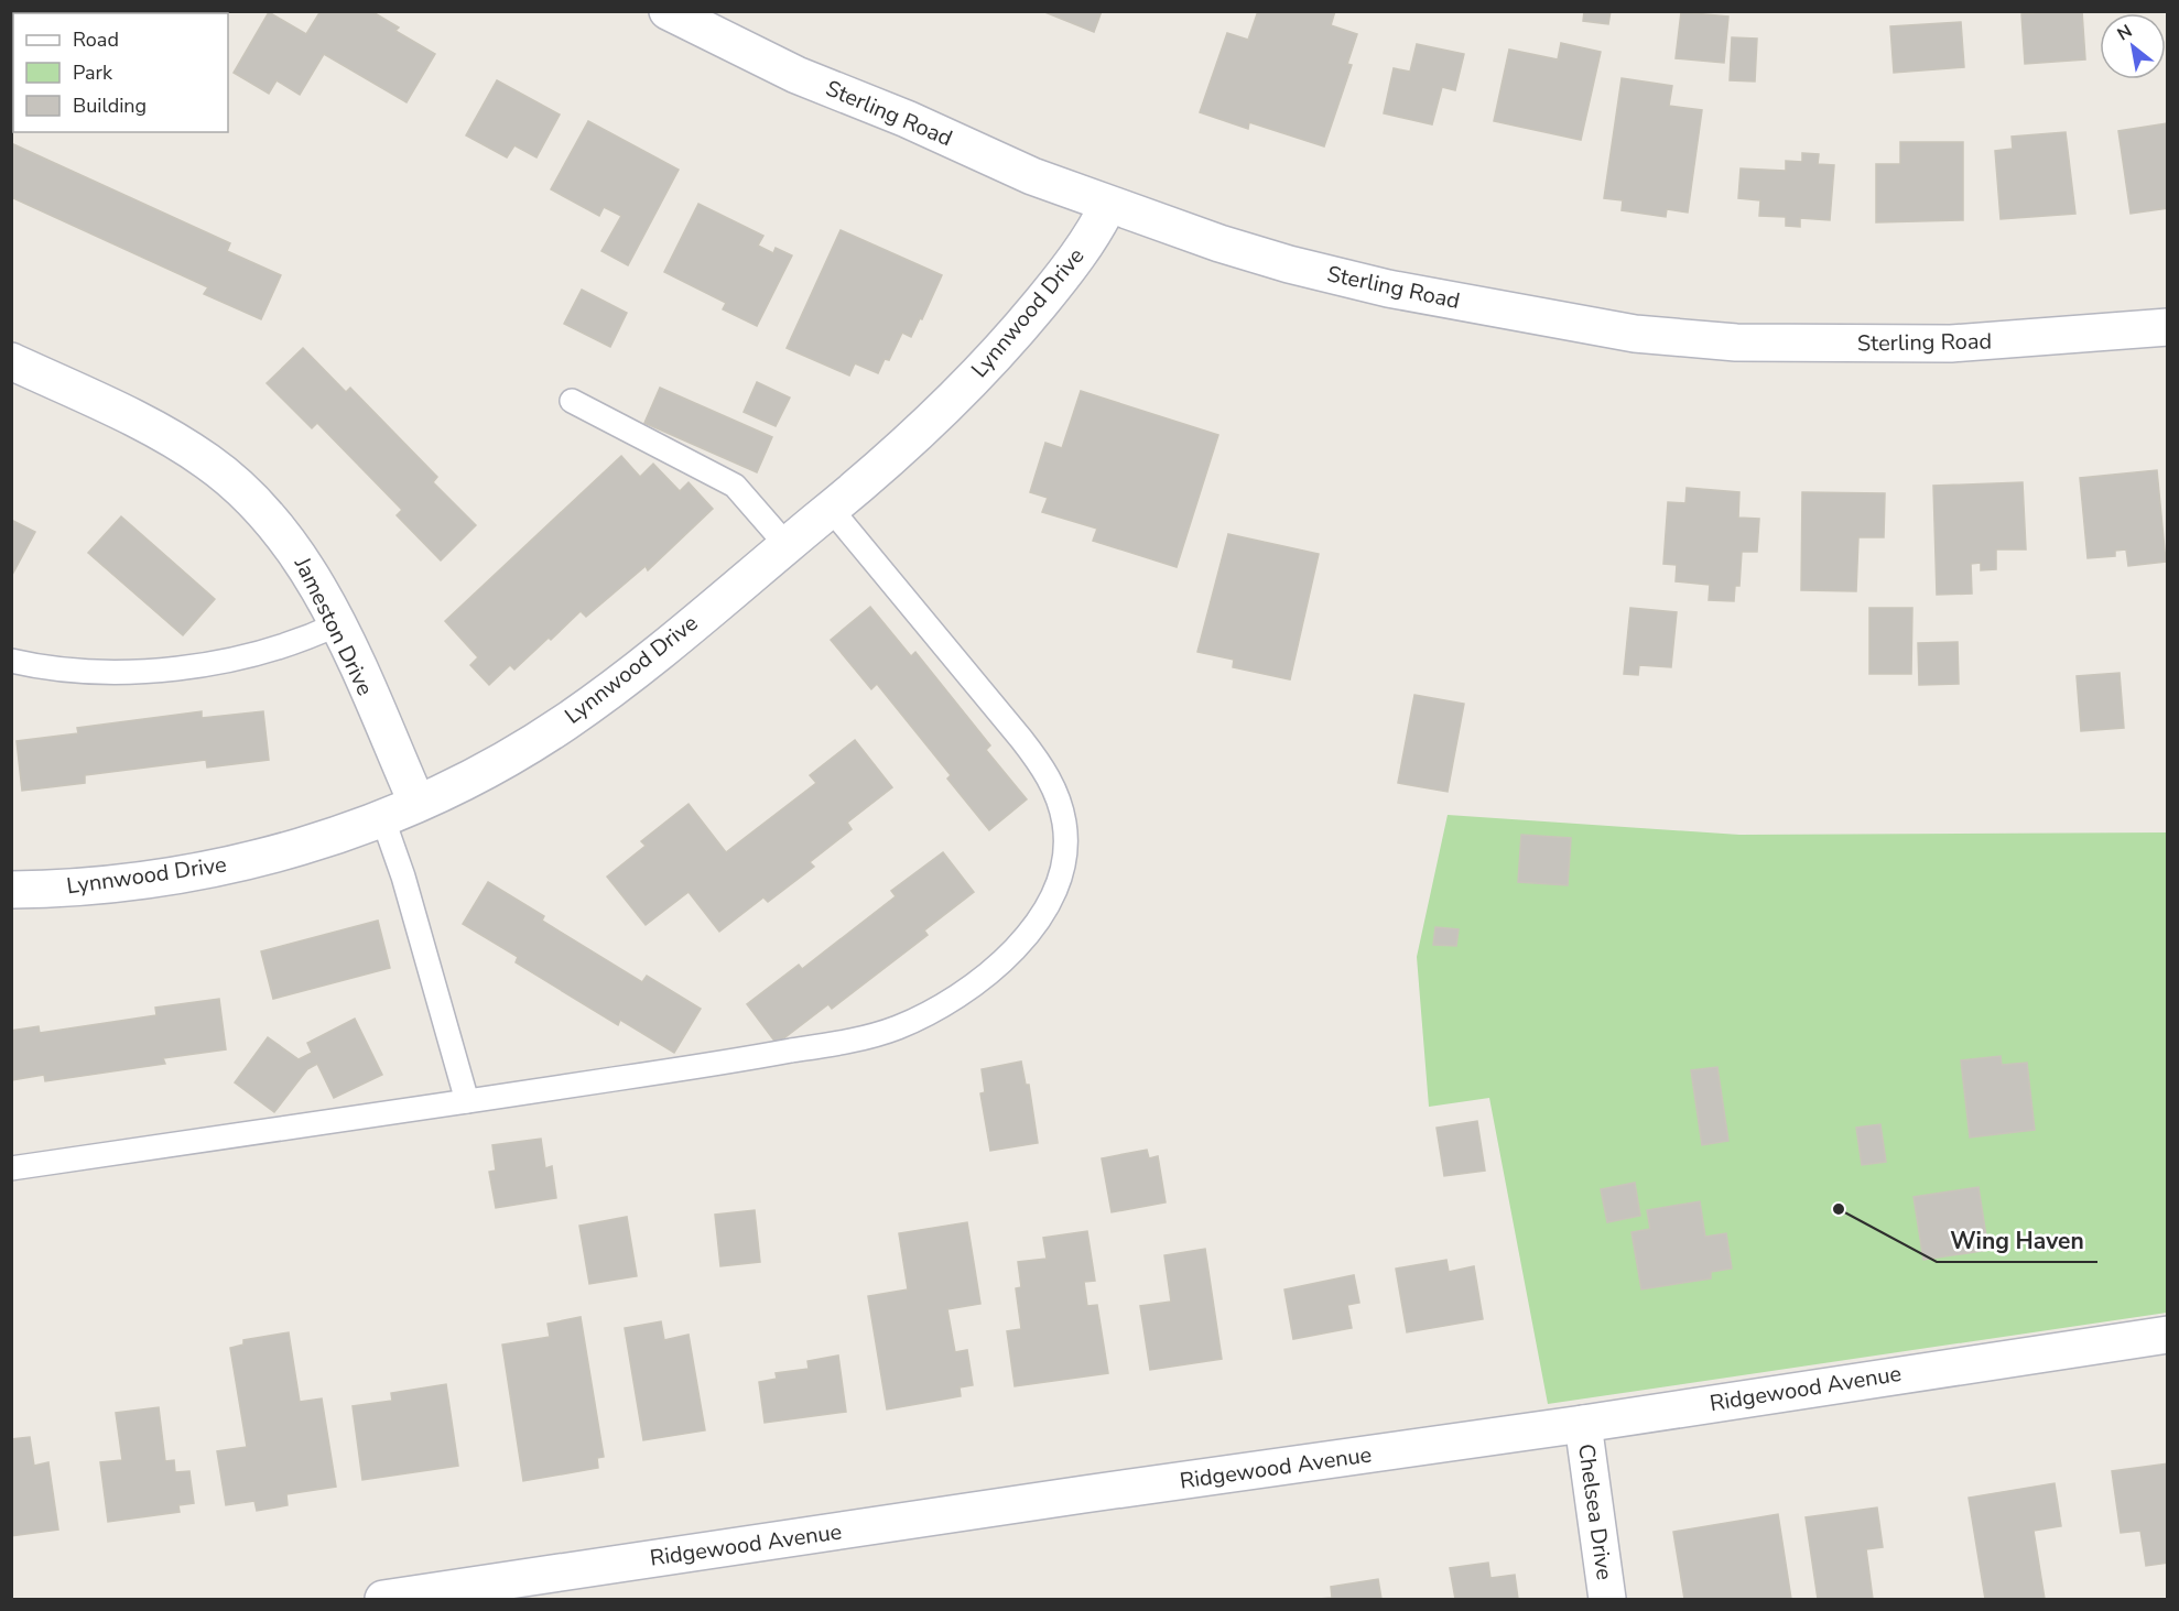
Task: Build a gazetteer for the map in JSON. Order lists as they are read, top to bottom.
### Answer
{
  "streets": {
    "street": [
      "Sterling Road",
      "Lynnwood Drive",
      "Jameston Drive",
      "Ridgewood Avenue",
      "Chelsea Drive"
    ]
  },
  "crossings": [
    ["Sterling Road", "Lynnwood Drive"],
    ["Lynnwood Drive", "Jameston Drive"],
    ["Ridgewood Avenue", "Chelsea Drive"]
  ],
  "places": ["Wing Haven"],
  "legend": ["Road", "Park", "Building"],
  "north": "top left"
}
